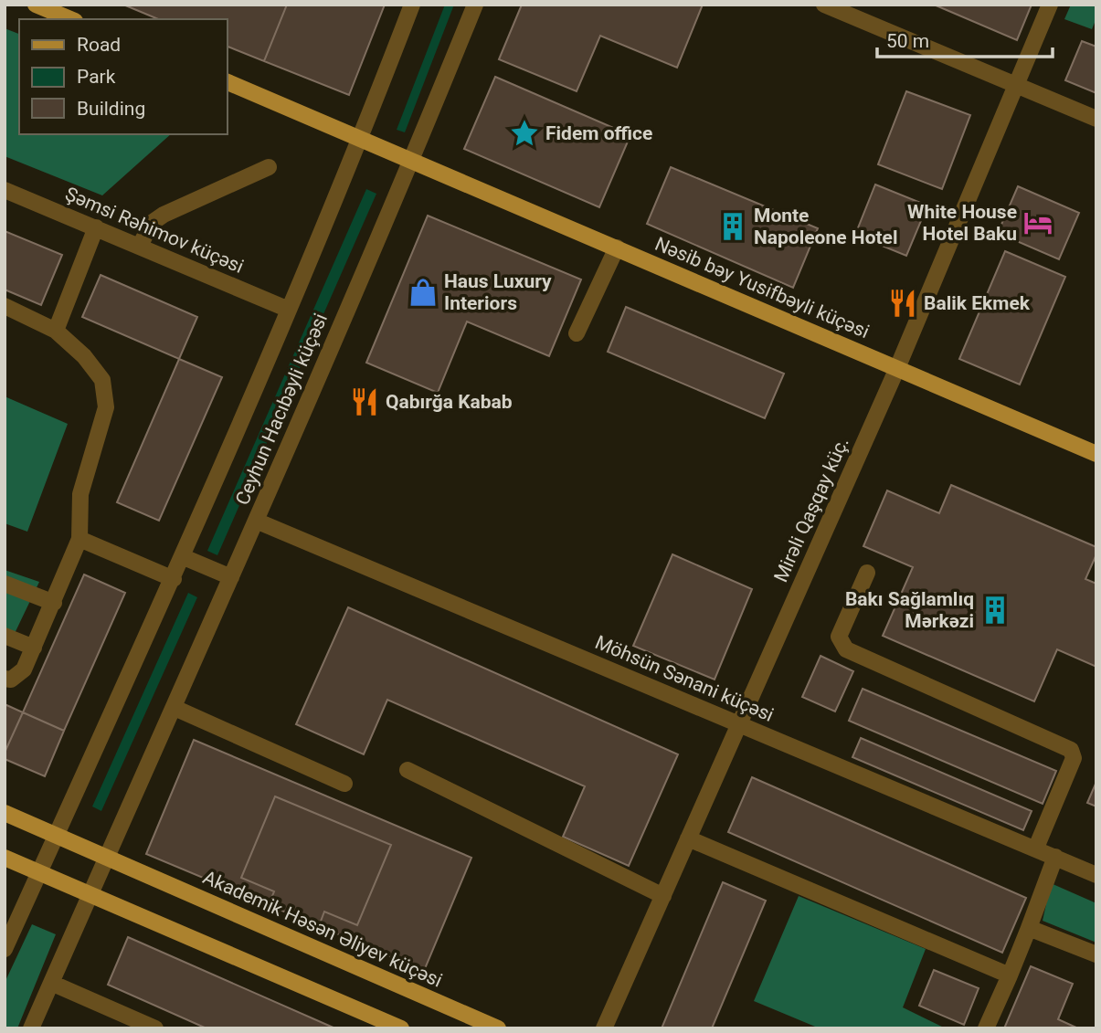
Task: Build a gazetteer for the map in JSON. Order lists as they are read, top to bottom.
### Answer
{
  "streets": {
    "main road": ["Nəsib bəy Yusifbəyli küçəsi", "Akademik Həsən Əliyev küçəsi"],
    "street": [
      "Şəmsi Rəhimov küçəsi",
      "Ceyhun Hacıbəyli küçəsi",
      "Mirəli Qaşqay küç.",
      "Möhsün Sənani küçəsi"
    ]
  },
  "crossings": [
    ["Şəmsi Rəhimov küçəsi", "Ceyhun Hacıbəyli küçəsi"],
    ["Nəsib bəy Yusifbəyli küçəsi", "Ceyhun Hacıbəyli küçəsi"],
    ["Nəsib bəy Yusifbəyli küçəsi", "Mirəli Qaşqay küç."],
    ["Ceyhun Hacıbəyli küçəsi", "Möhsün Sənani küçəsi"],
    ["Ceyhun Hacıbəyli küçəsi", "Akademik Həsən Əliyev küçəsi"],
    ["Mirəli Qaşqay küç.", "Möhsün Sənani küçəsi"]
  ],
  "places": {
    "place": ["Fidem office"],
    "hotel": ["White House Hotel Baku"],
    "building": ["Monte Napoleone Hotel", "Bakı Sağlamlıq Mərkəzi"],
    "shop": ["Haus Luxury Interiors"],
    "restaurant": ["Balik Ekmek", "Qabırğa Kabab"]
  },
  "legend": ["Road", "Park", "Building"],
  "scale_bar": "50 m"
}
